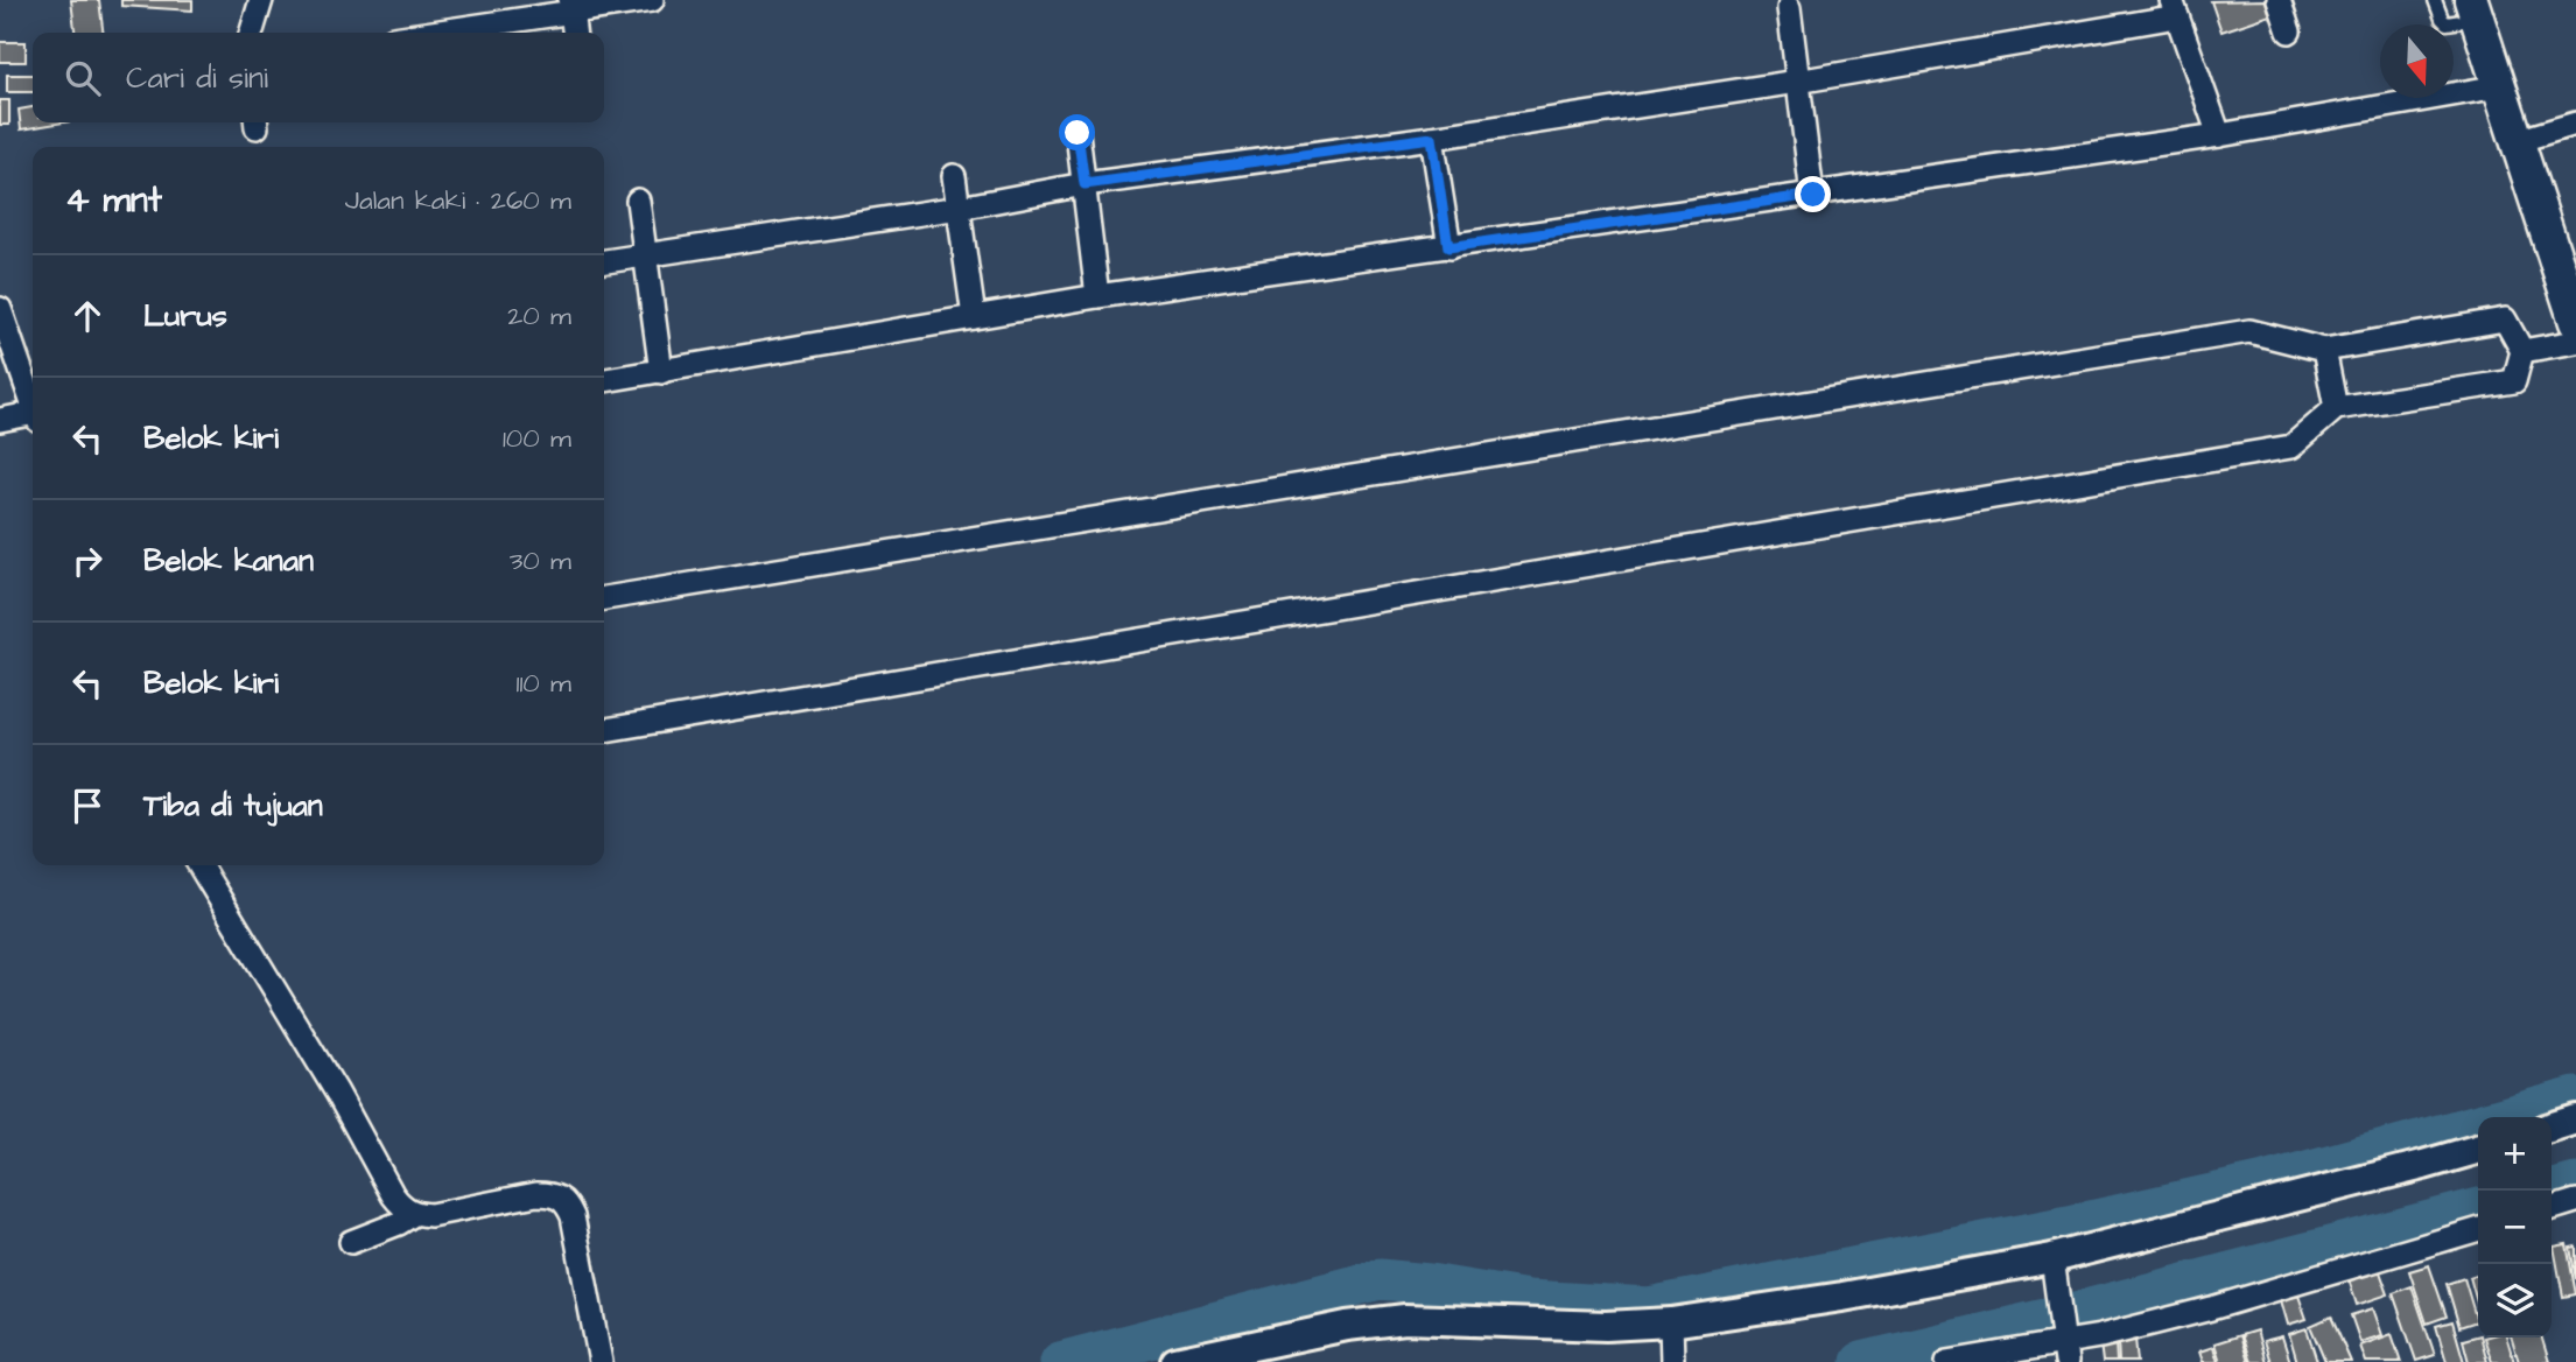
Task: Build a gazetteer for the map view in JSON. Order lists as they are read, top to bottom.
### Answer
{
  "north": "bottom",
  "page": {
    "search": "Cari di sini",
    "heading": ["4 mnt", "Jalan kaki · 260 m"],
    "list": [
      ["Lurus", "20 m"],
      ["Belok kiri", "100 m"],
      ["Belok kanan", "30 m"],
      ["Belok kiri", "110 m"],
      "Tiba di tujuan"
    ],
    "map_buttons": ["+", "−"]
  }
}
